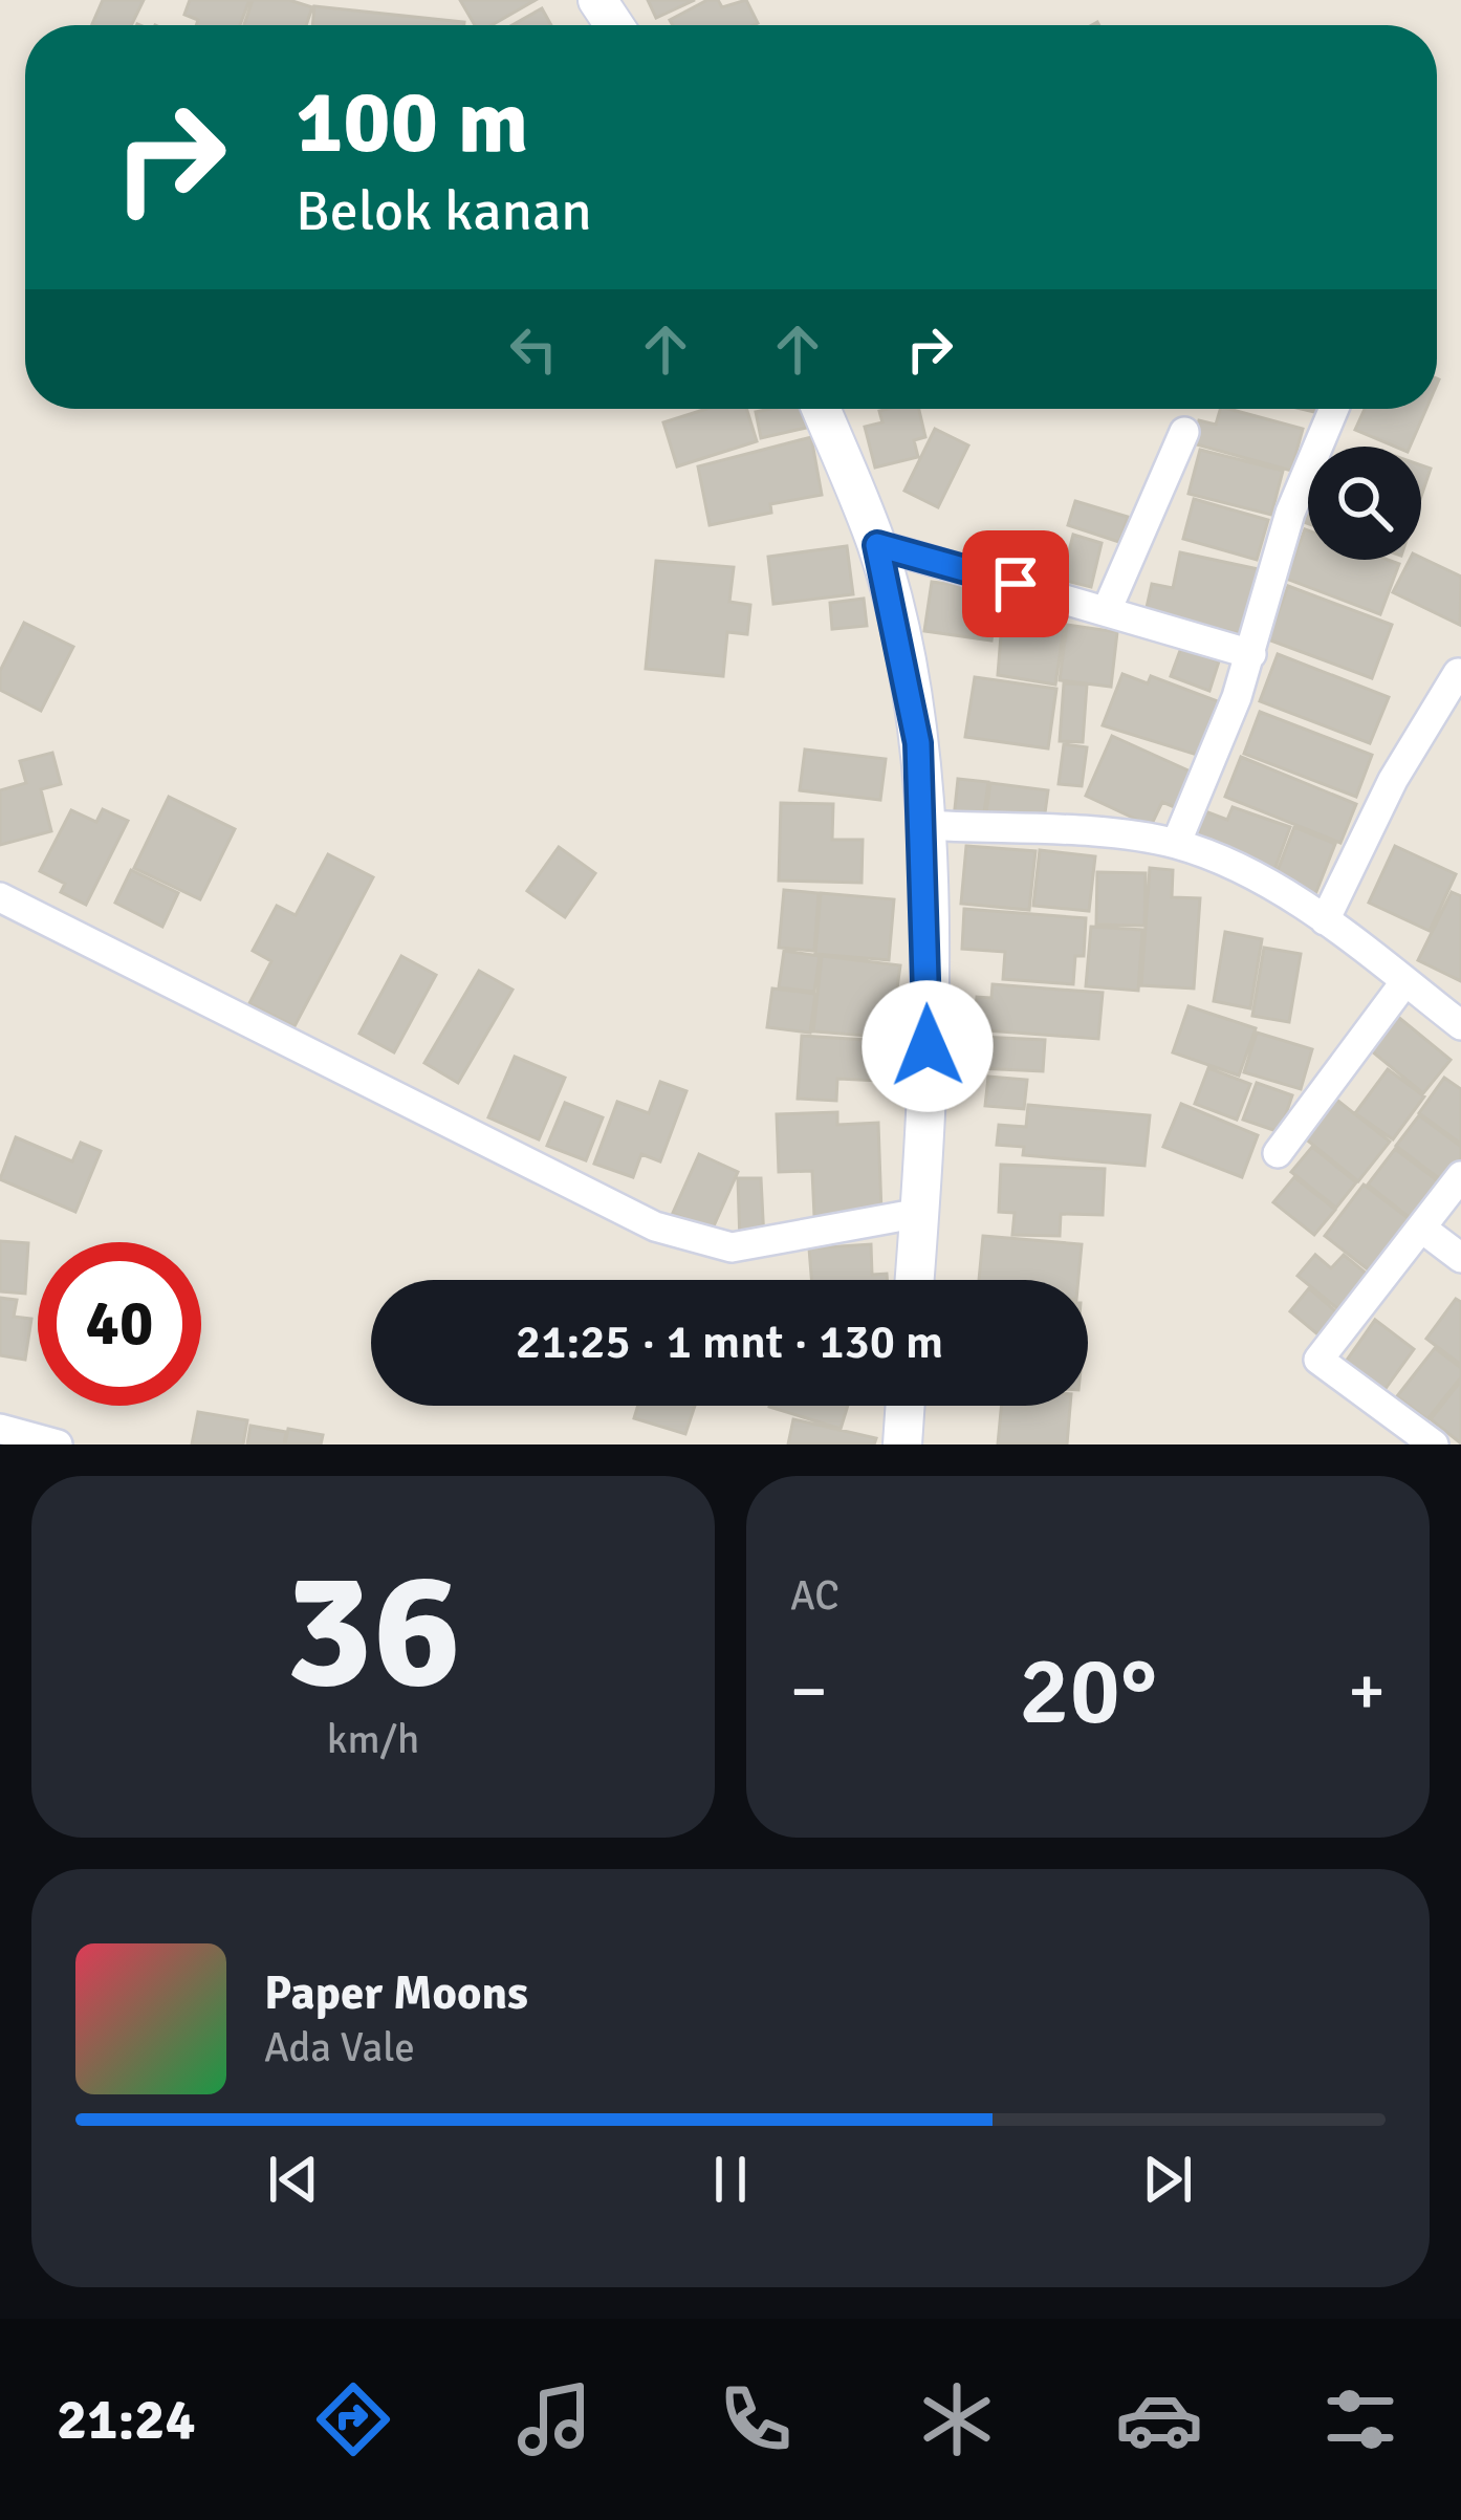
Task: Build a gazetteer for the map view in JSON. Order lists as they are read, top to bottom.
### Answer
{
  "page": {
    "turn": ["100 m", "Belok kanan"],
    "limit": "40",
    "trip": "21:25 · 1 mnt · 130 m",
    "tile": [
      ["36", "km/h"],
      "AC"
    ],
    "heat": ["−", "20°", "+"],
    "song": ["Paper Moons", "Ada Vale"],
    "tabs": "21:24"
  }
}
